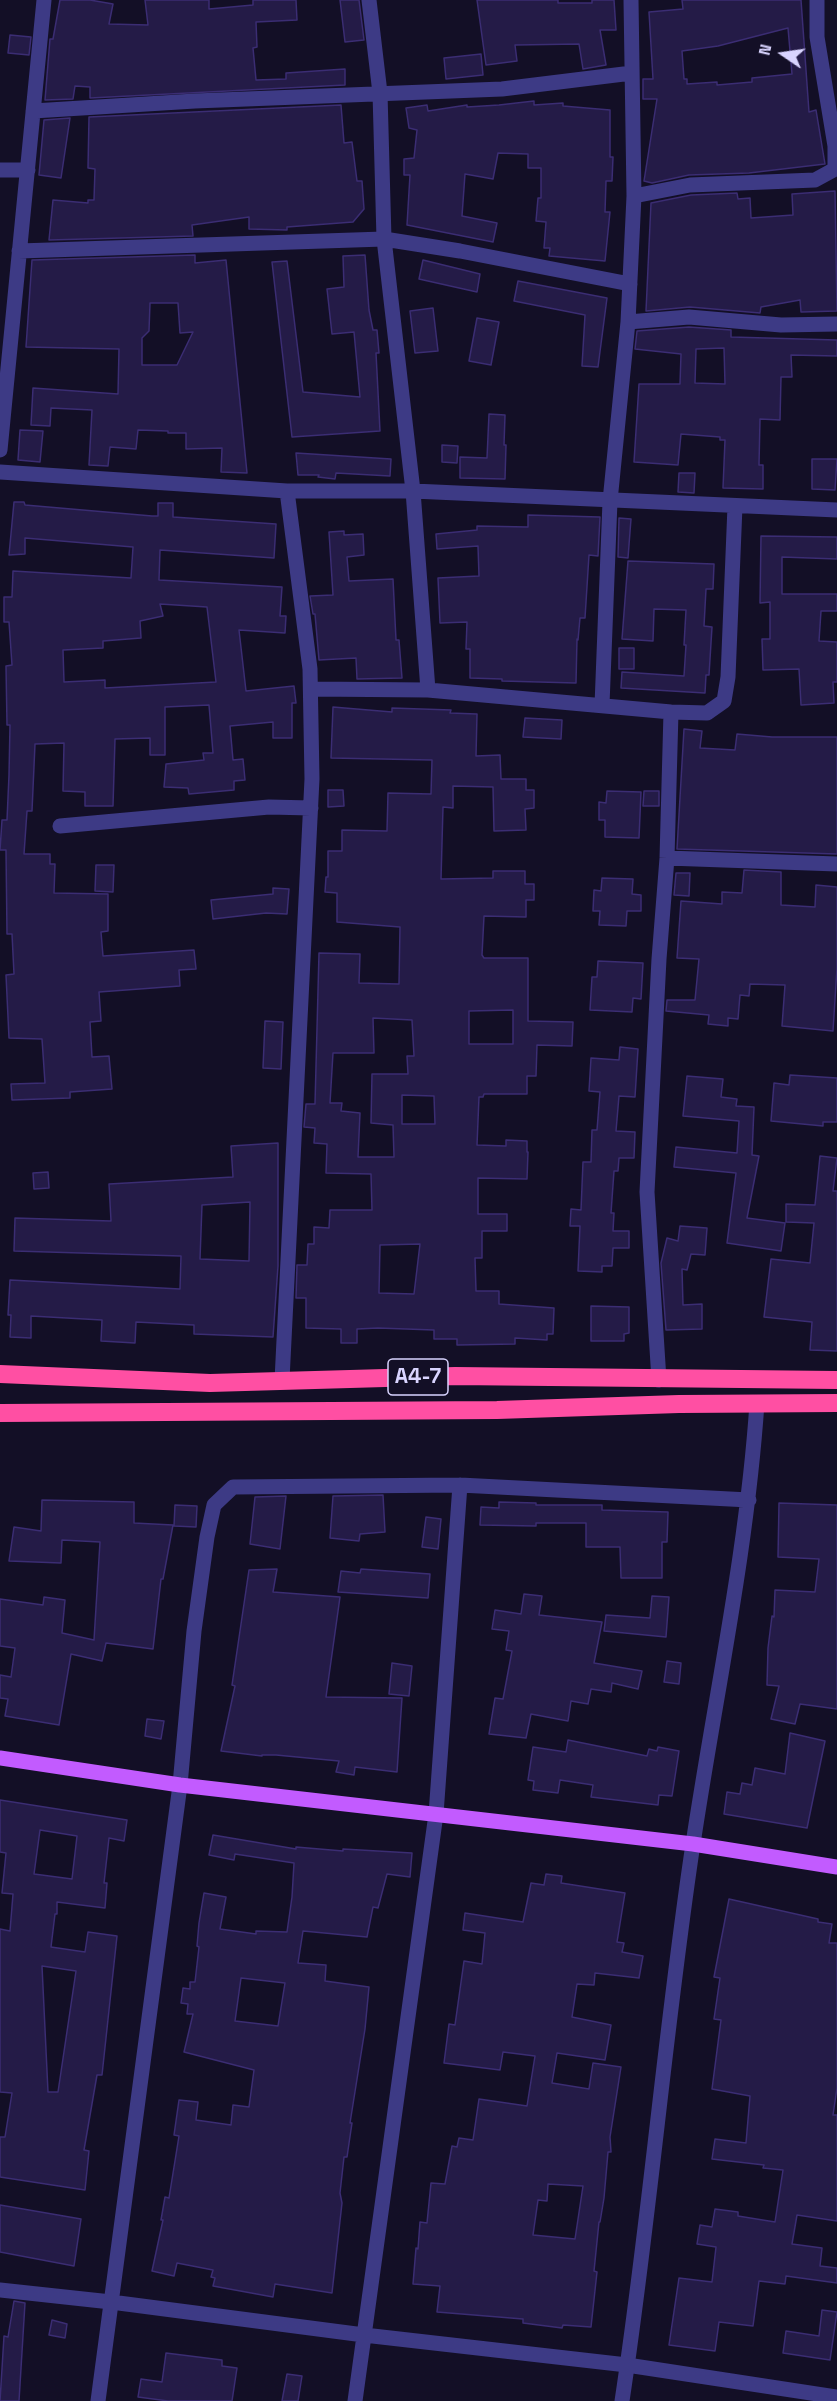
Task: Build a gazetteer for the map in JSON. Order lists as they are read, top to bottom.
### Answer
{
  "streets": {
    "highway": ["A4-7"]
  },
  "north": "left"
}
